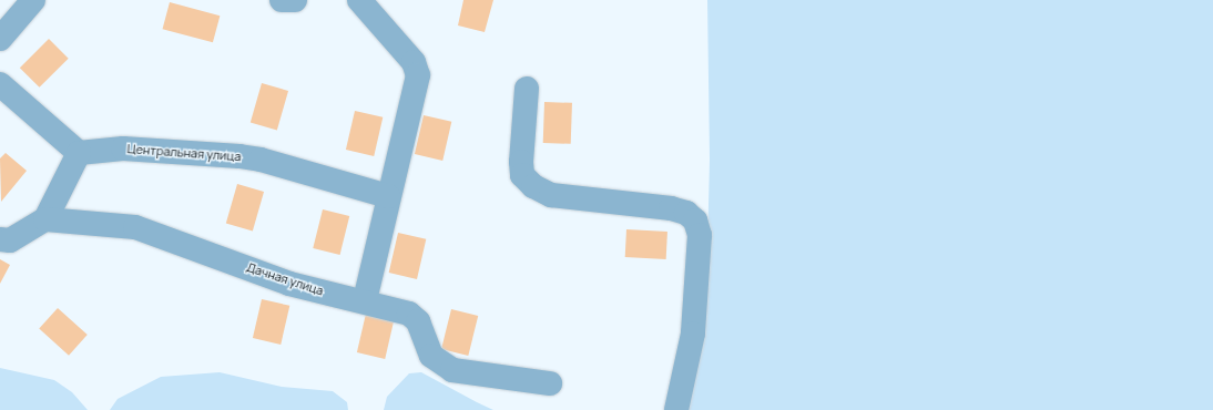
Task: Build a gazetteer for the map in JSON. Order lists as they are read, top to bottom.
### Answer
{
  "streets": {
    "street": ["Центральная улица", "Дачная улица"]
  }
}
